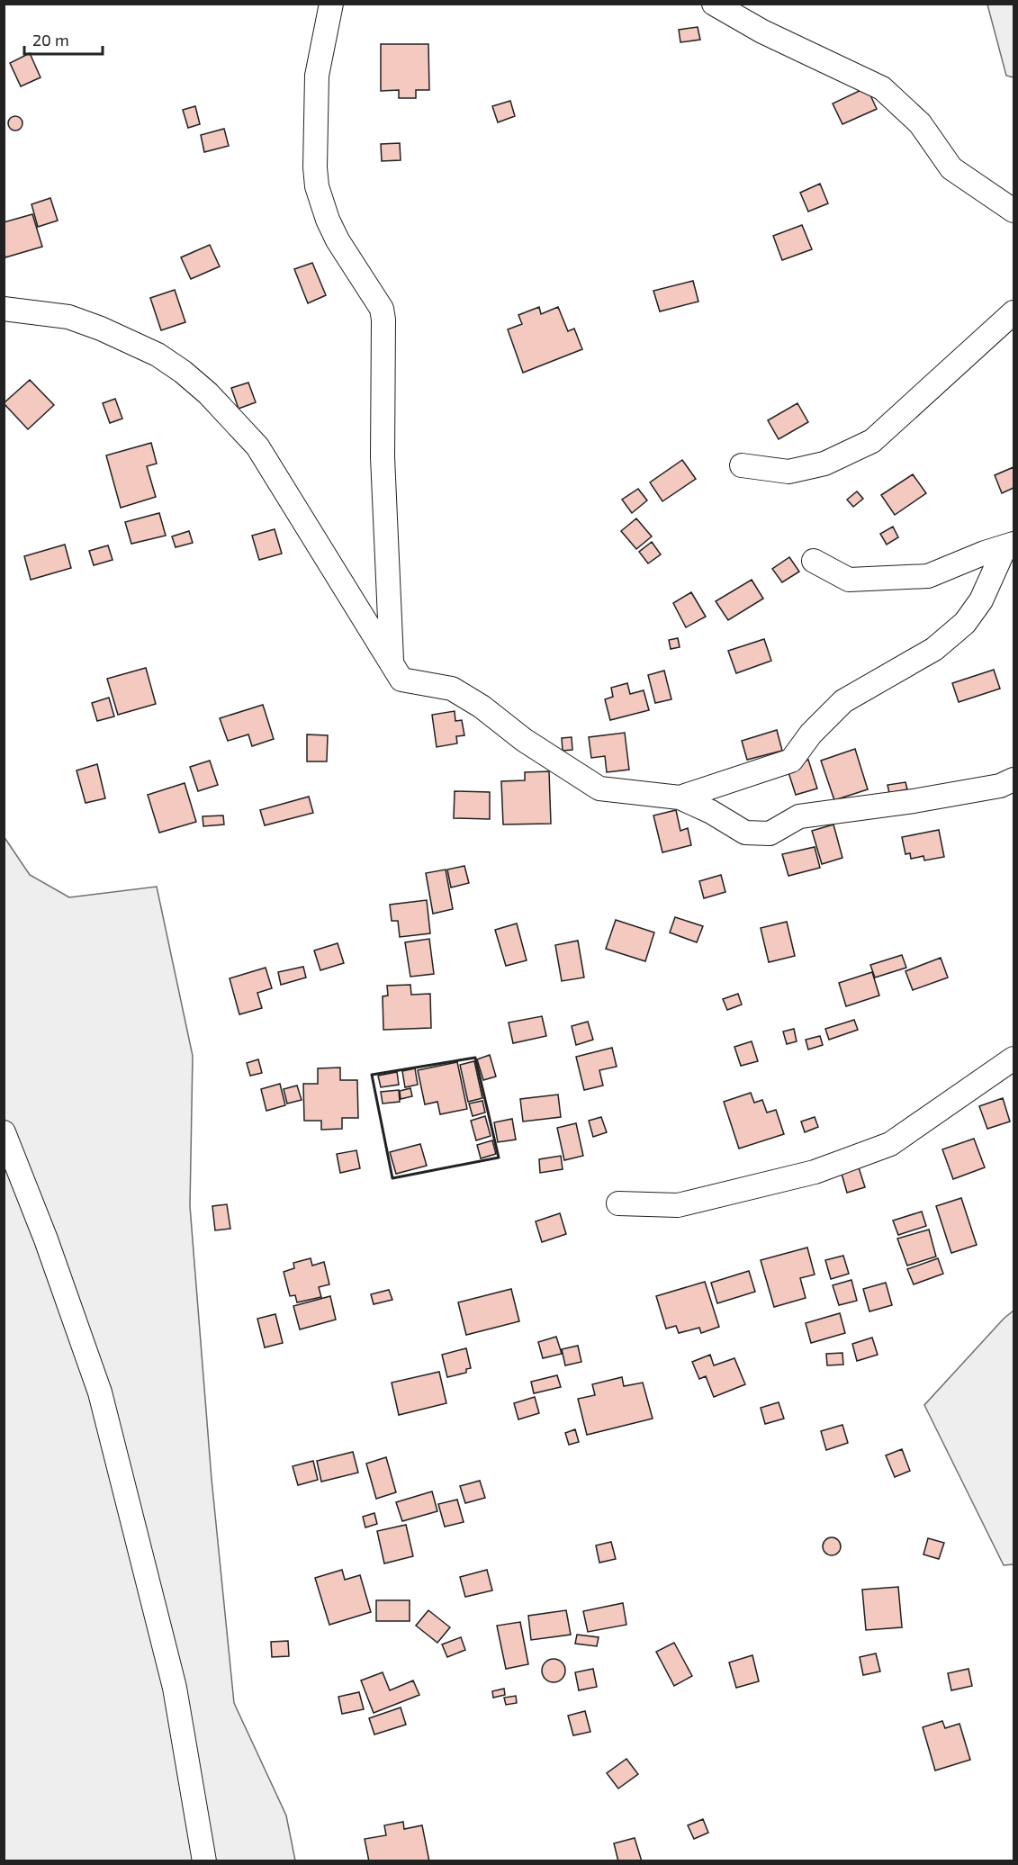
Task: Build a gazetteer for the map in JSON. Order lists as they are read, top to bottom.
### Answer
{
  "scale_bar": "20 m"
}
